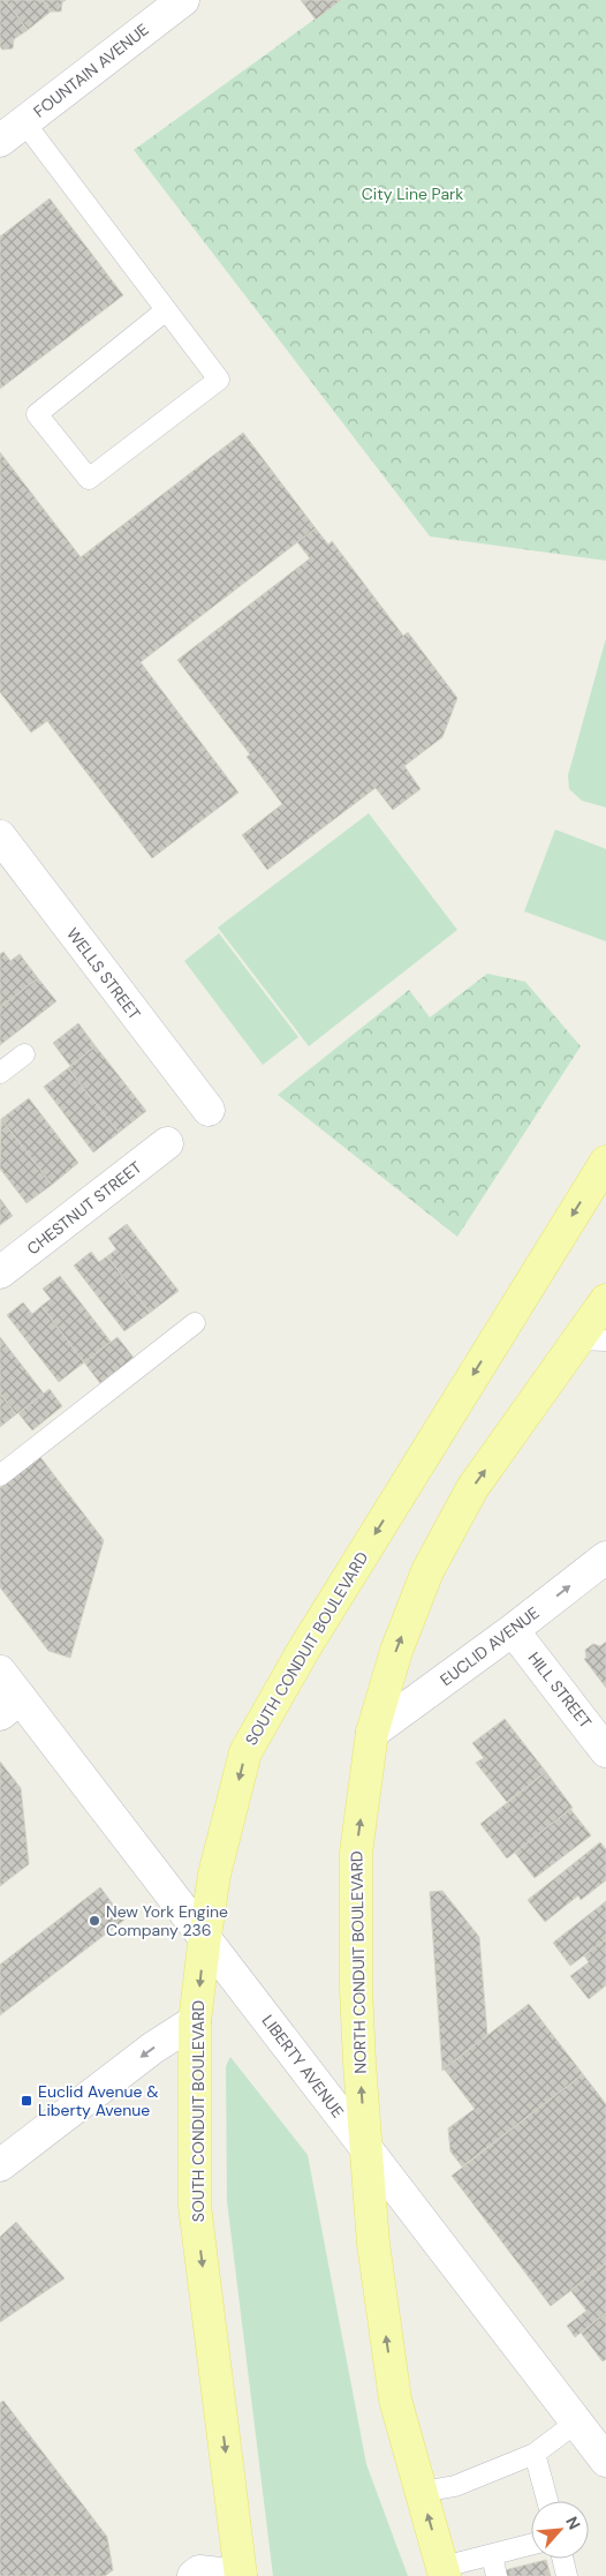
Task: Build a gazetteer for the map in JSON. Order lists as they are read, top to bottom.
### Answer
{
  "streets": {
    "main road": ["SOUTH CONDUIT BOULEVARD", "NORTH CONDUIT BOULEVARD"],
    "street": [
      "FOUNTAIN AVENUE",
      "WELLS STREET",
      "CHESTNUT STREET",
      "EUCLID AVENUE",
      "HILL STREET",
      "LIBERTY AVENUE"
    ]
  },
  "crossings": [
    ["EUCLID AVENUE", "HILL STREET"],
    ["EUCLID AVENUE", "NORTH CONDUIT BOULEVARD"],
    ["SOUTH CONDUIT BOULEVARD", "LIBERTY AVENUE"],
    ["NORTH CONDUIT BOULEVARD", "LIBERTY AVENUE"]
  ],
  "one_way": ["EUCLID AVENUE", "SOUTH CONDUIT BOULEVARD", "NORTH CONDUIT BOULEVARD"],
  "parks": ["City Line Park"],
  "places": {
    "other": ["New York Engine Company 236"],
    "transit": ["Euclid Avenue & Liberty Avenue"]
  },
  "north": "top right"
}
